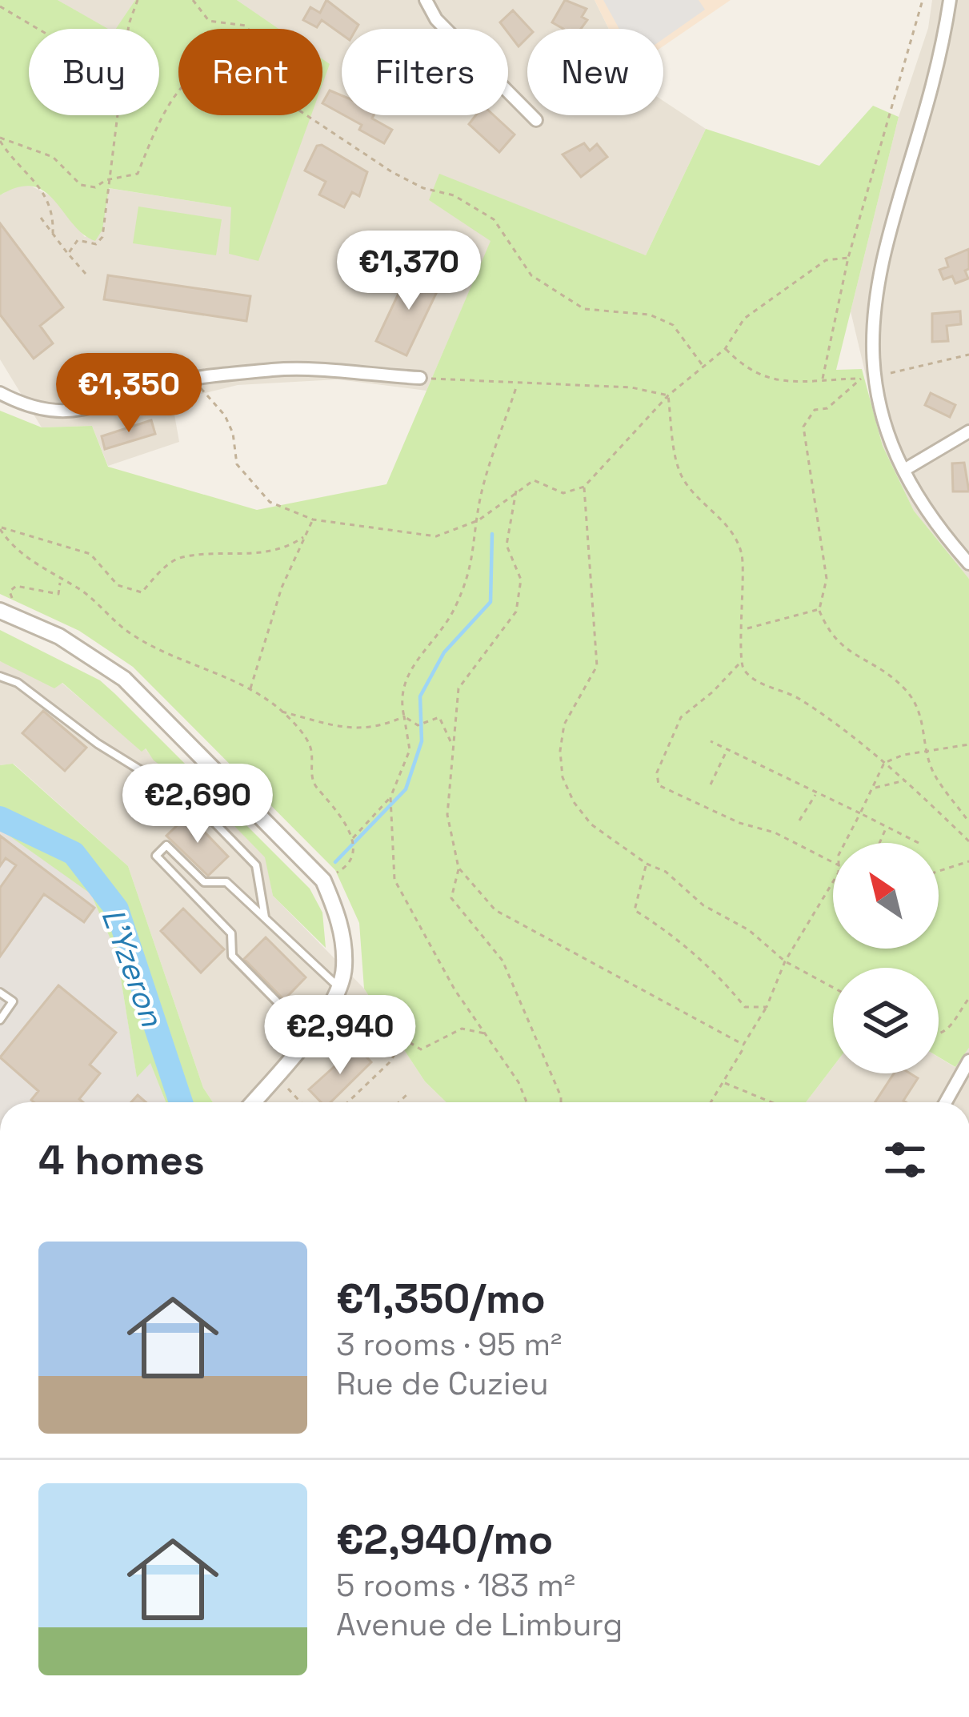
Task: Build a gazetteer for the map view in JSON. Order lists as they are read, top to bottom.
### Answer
{
  "water": ["L'Yzeron"],
  "north": "top left",
  "page": {
    "chip": [
      "Buy",
      "Rent",
      "Filters",
      "New"
    ],
    "price": [
      "€1,370",
      "€1,350",
      "€2,690",
      "€2,940"
    ],
    "heading": "4 homes",
    "list": [
      {
        "name": "€1,350/mo",
        "note": "3 rooms · 95 m² · Rue de Cuzieu"
      },
      {
        "name": "€2,940/mo",
        "note": "5 rooms · 183 m² · Avenue de Limburg"
      }
    ]
  }
}
